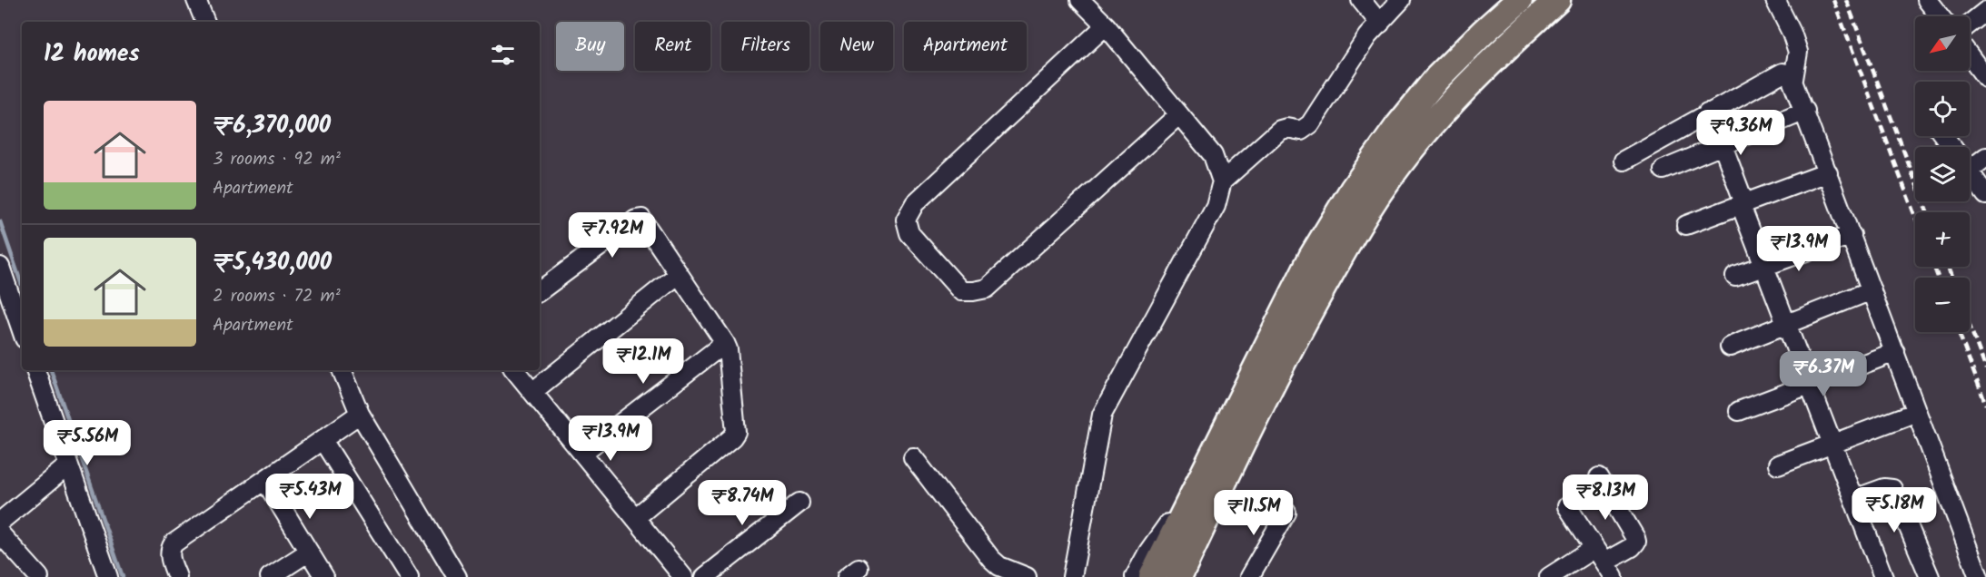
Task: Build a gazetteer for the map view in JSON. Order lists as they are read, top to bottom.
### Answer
{
  "north": "bottom left",
  "page": {
    "map_buttons": ["+", "−"],
    "chip": [
      "Buy",
      "Rent",
      "Filters",
      "New",
      "Apartment"
    ],
    "heading": "12 homes",
    "list": [
      {
        "name": "₹6,370,000",
        "note": "3 rooms · 92 m² · Apartment"
      },
      {
        "name": "₹5,430,000",
        "note": "2 rooms · 72 m² · Apartment"
      }
    ],
    "price": [
      "₹9.36M",
      "₹7.92M",
      "₹13.9M",
      "₹12.1M",
      "₹6.37M",
      "₹13.9M",
      "₹5.56M",
      "₹5.43M",
      "₹8.13M",
      "₹8.74M",
      "₹5.18M",
      "₹11.5M"
    ]
  }
}
